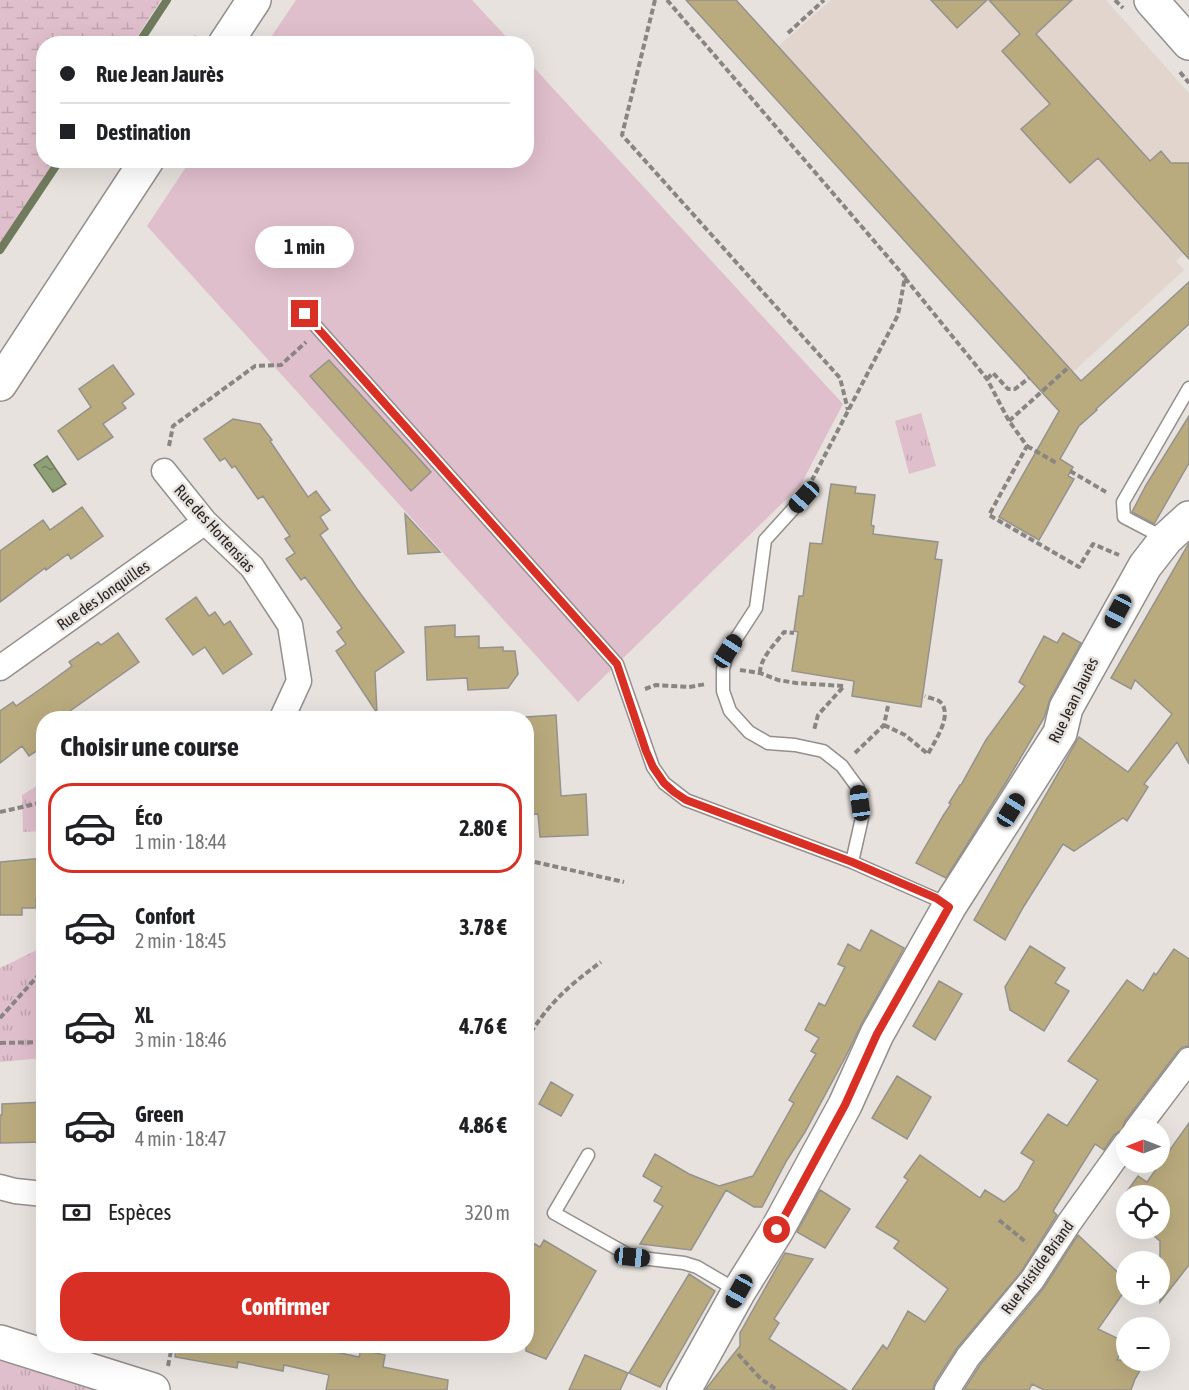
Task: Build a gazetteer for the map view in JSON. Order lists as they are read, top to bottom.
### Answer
{
  "streets": {
    "street": [
      "Rue des Hortensias",
      "Rue des Jonquilles",
      "Rue Jean Jaurès",
      "Rue Aristide Briand"
    ]
  },
  "crossings": [
    ["Rue des Hortensias", "Rue des Jonquilles"]
  ],
  "north": "left",
  "page": {
    "banner": ["Rue Jean Jaurès", "Destination"],
    "bubble": "1 min",
    "heading": "Choisir une course",
    "list": [
      {
        "name": "Éco",
        "note": "1 min · 18:44",
        "value": "2.80 €"
      },
      {
        "name": "Confort",
        "note": "2 min · 18:45",
        "value": "3.78 €"
      },
      {
        "name": "XL",
        "note": "3 min · 18:46",
        "value": "4.76 €"
      },
      {
        "name": "Green",
        "note": "4 min · 18:47",
        "value": "4.86 €"
      }
    ],
    "map_buttons": ["+", "−"],
    "pay": ["Espèces", "320 m"],
    "buttons": "Confirmer"
  }
}
